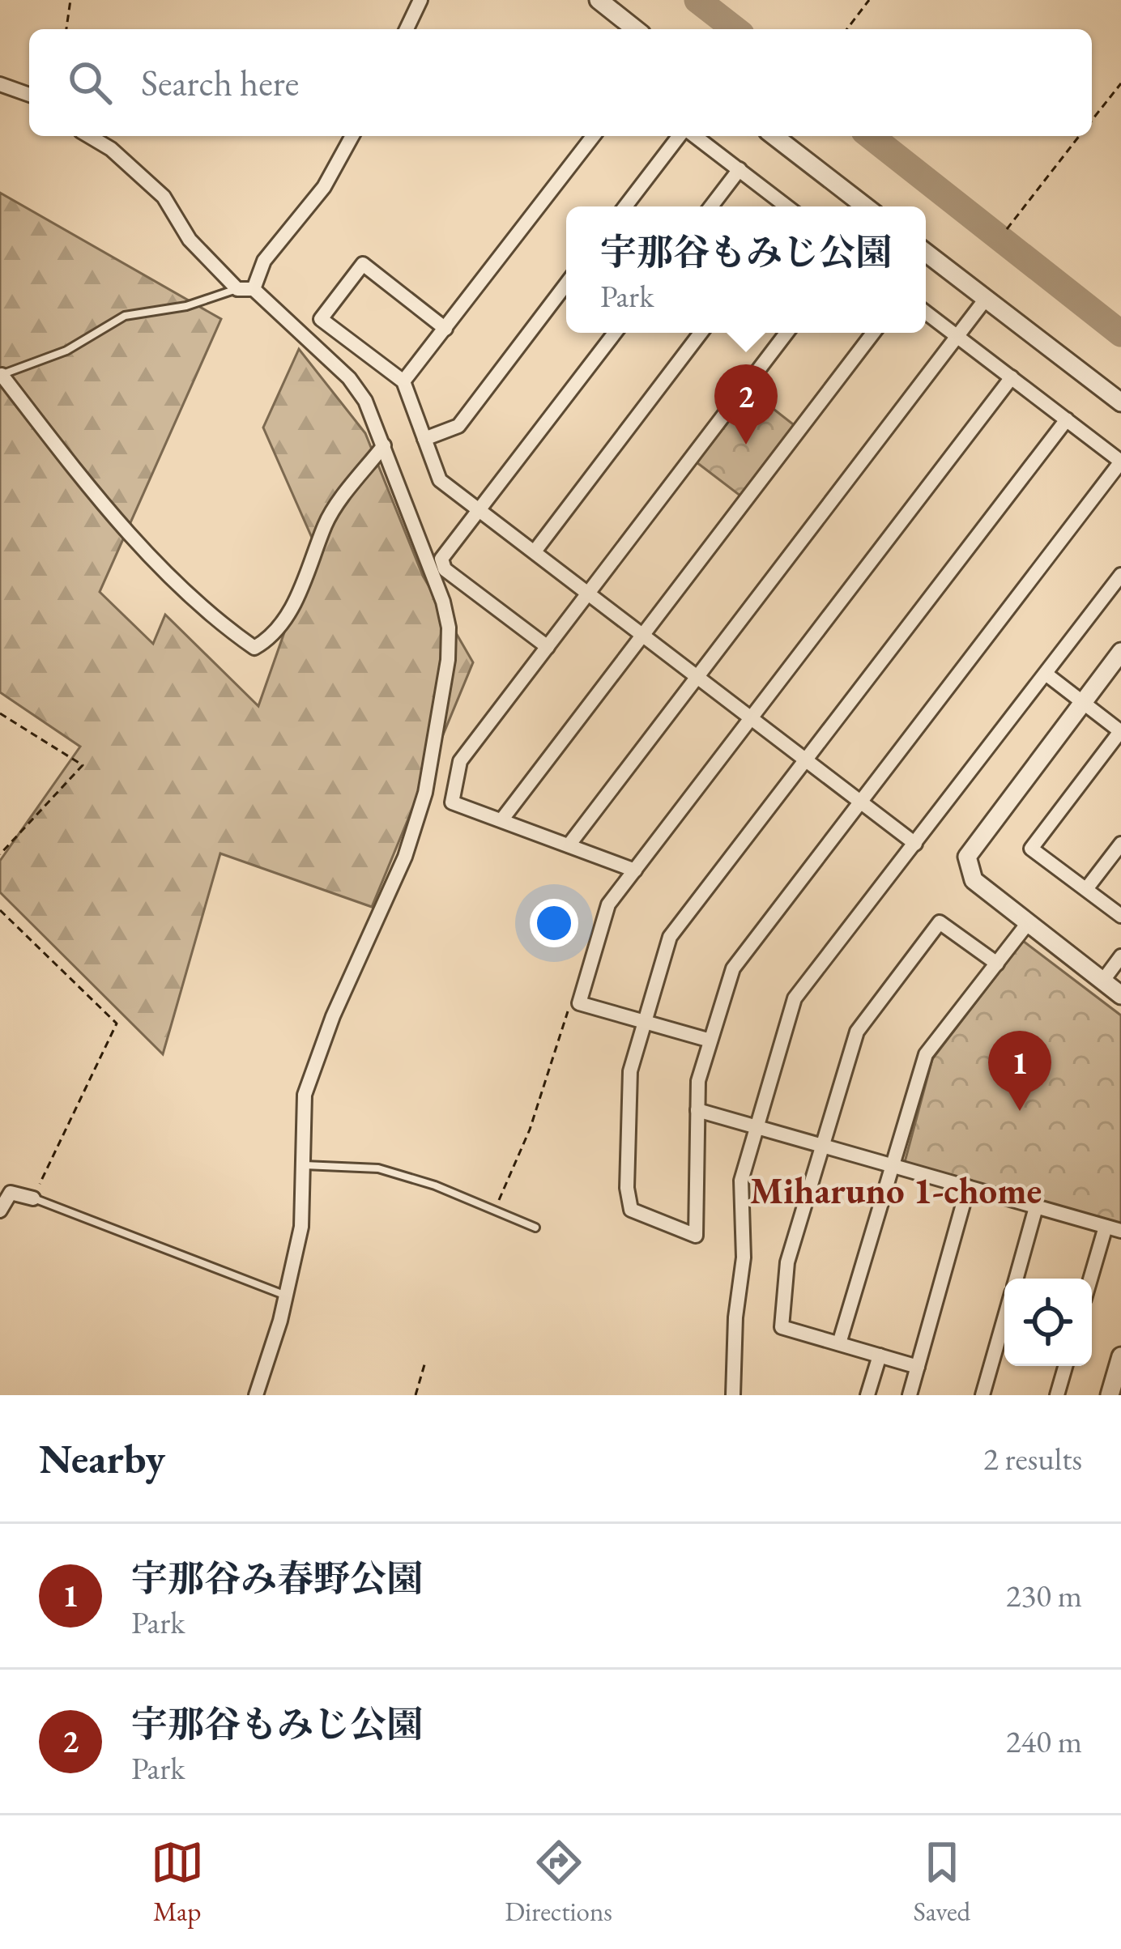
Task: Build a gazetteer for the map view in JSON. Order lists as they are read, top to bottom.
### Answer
{
  "districts": ["Miharuno 1-chome"],
  "page": {
    "search": "Search here",
    "popup": ["宇那谷もみじ公園", "Park"],
    "pins": ["2", "1"],
    "heading": ["Nearby", "2 results"],
    "list": [
      {
        "mark": "1",
        "name": "宇那谷み春野公園",
        "note": "Park",
        "value": "230 m"
      },
      {
        "mark": "2",
        "name": "宇那谷もみじ公園",
        "note": "Park",
        "value": "240 m"
      }
    ],
    "nav": ["Map", "Directions", "Saved"]
  }
}
